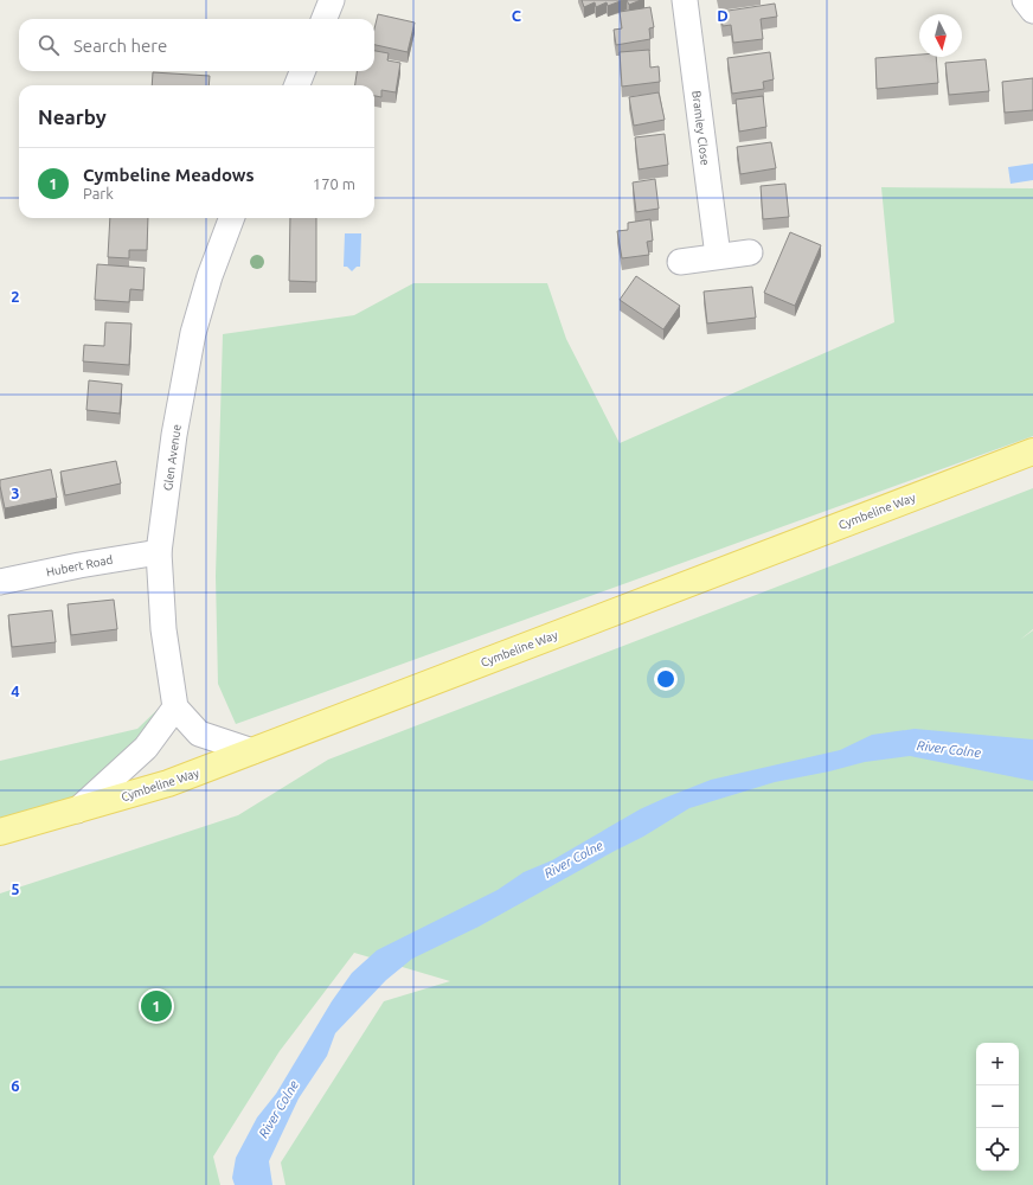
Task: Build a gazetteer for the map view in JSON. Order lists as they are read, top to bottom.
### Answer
{
  "streets": {
    "main road": ["Cymbeline Way"],
    "street": ["Bramley Close", "Glen Avenue", "Hubert Road"]
  },
  "crossings": [
    ["Glen Avenue", "Hubert Road"]
  ],
  "water": ["River Colne"],
  "north": "bottom",
  "page": {
    "search": "Search here",
    "heading": "Nearby",
    "list": [
      {
        "mark": "1",
        "name": "Cymbeline Meadows",
        "note": "Park",
        "value": "170 m"
      }
    ],
    "pins": "1",
    "map_buttons": ["+", "−"]
  },
  "grid": {
    "columns": ["C", "D"],
    "rows": [
      "2",
      "3",
      "4",
      "5",
      "6"
    ]
  }
}
